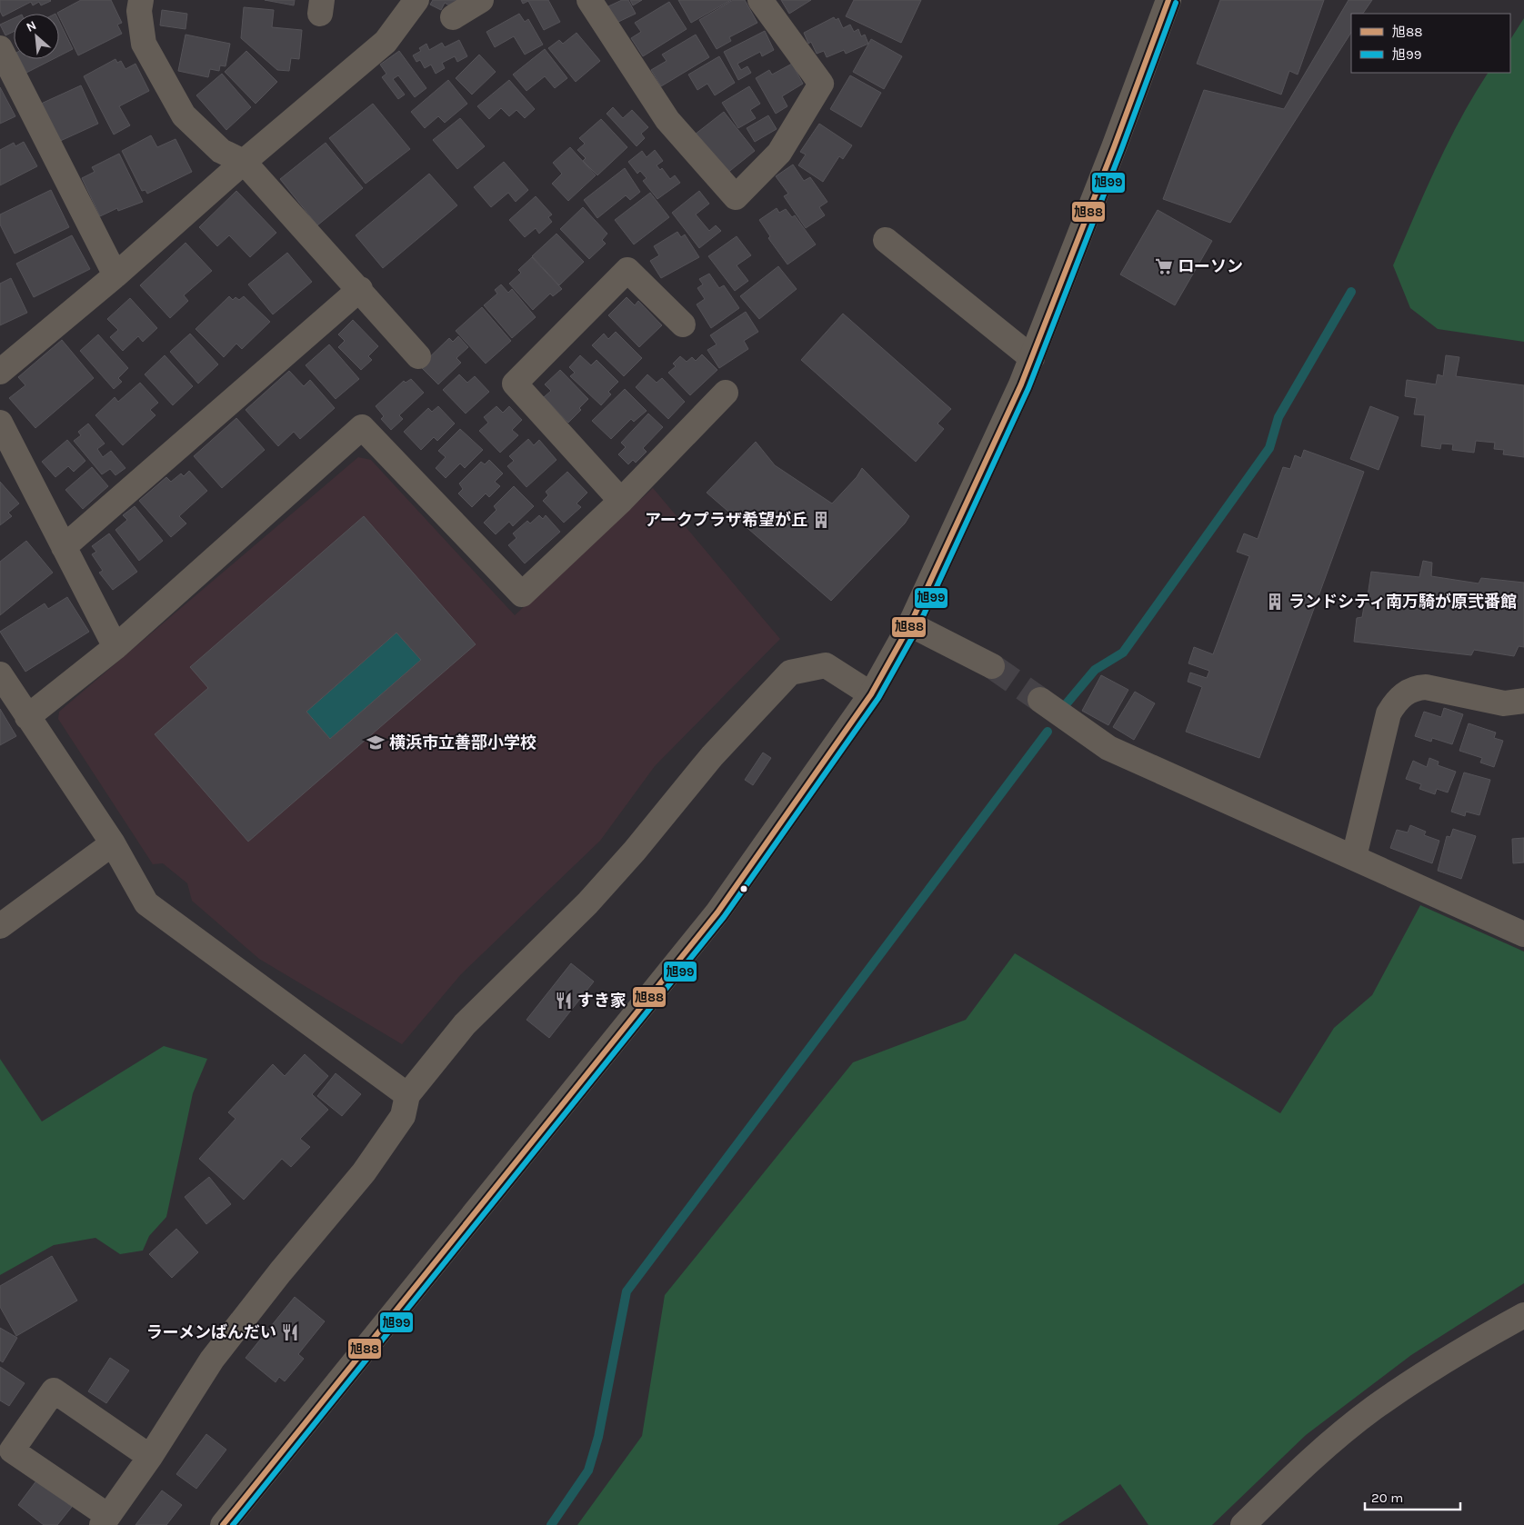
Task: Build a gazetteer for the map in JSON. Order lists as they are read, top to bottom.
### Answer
{
  "places": {
    "supermarket": ["ローソン"],
    "building": ["アークプラザ希望が丘", "ランドシティ南万騎が原弐番館"],
    "school or university": ["横浜市立善部小学校"],
    "restaurant": ["すき家", "ラーメンばんだい"]
  },
  "lines": ["transit line 旭88", "transit line 旭99"],
  "legend": ["旭88", "旭99"],
  "scale_bar": "20 m",
  "north": "top left"
}
